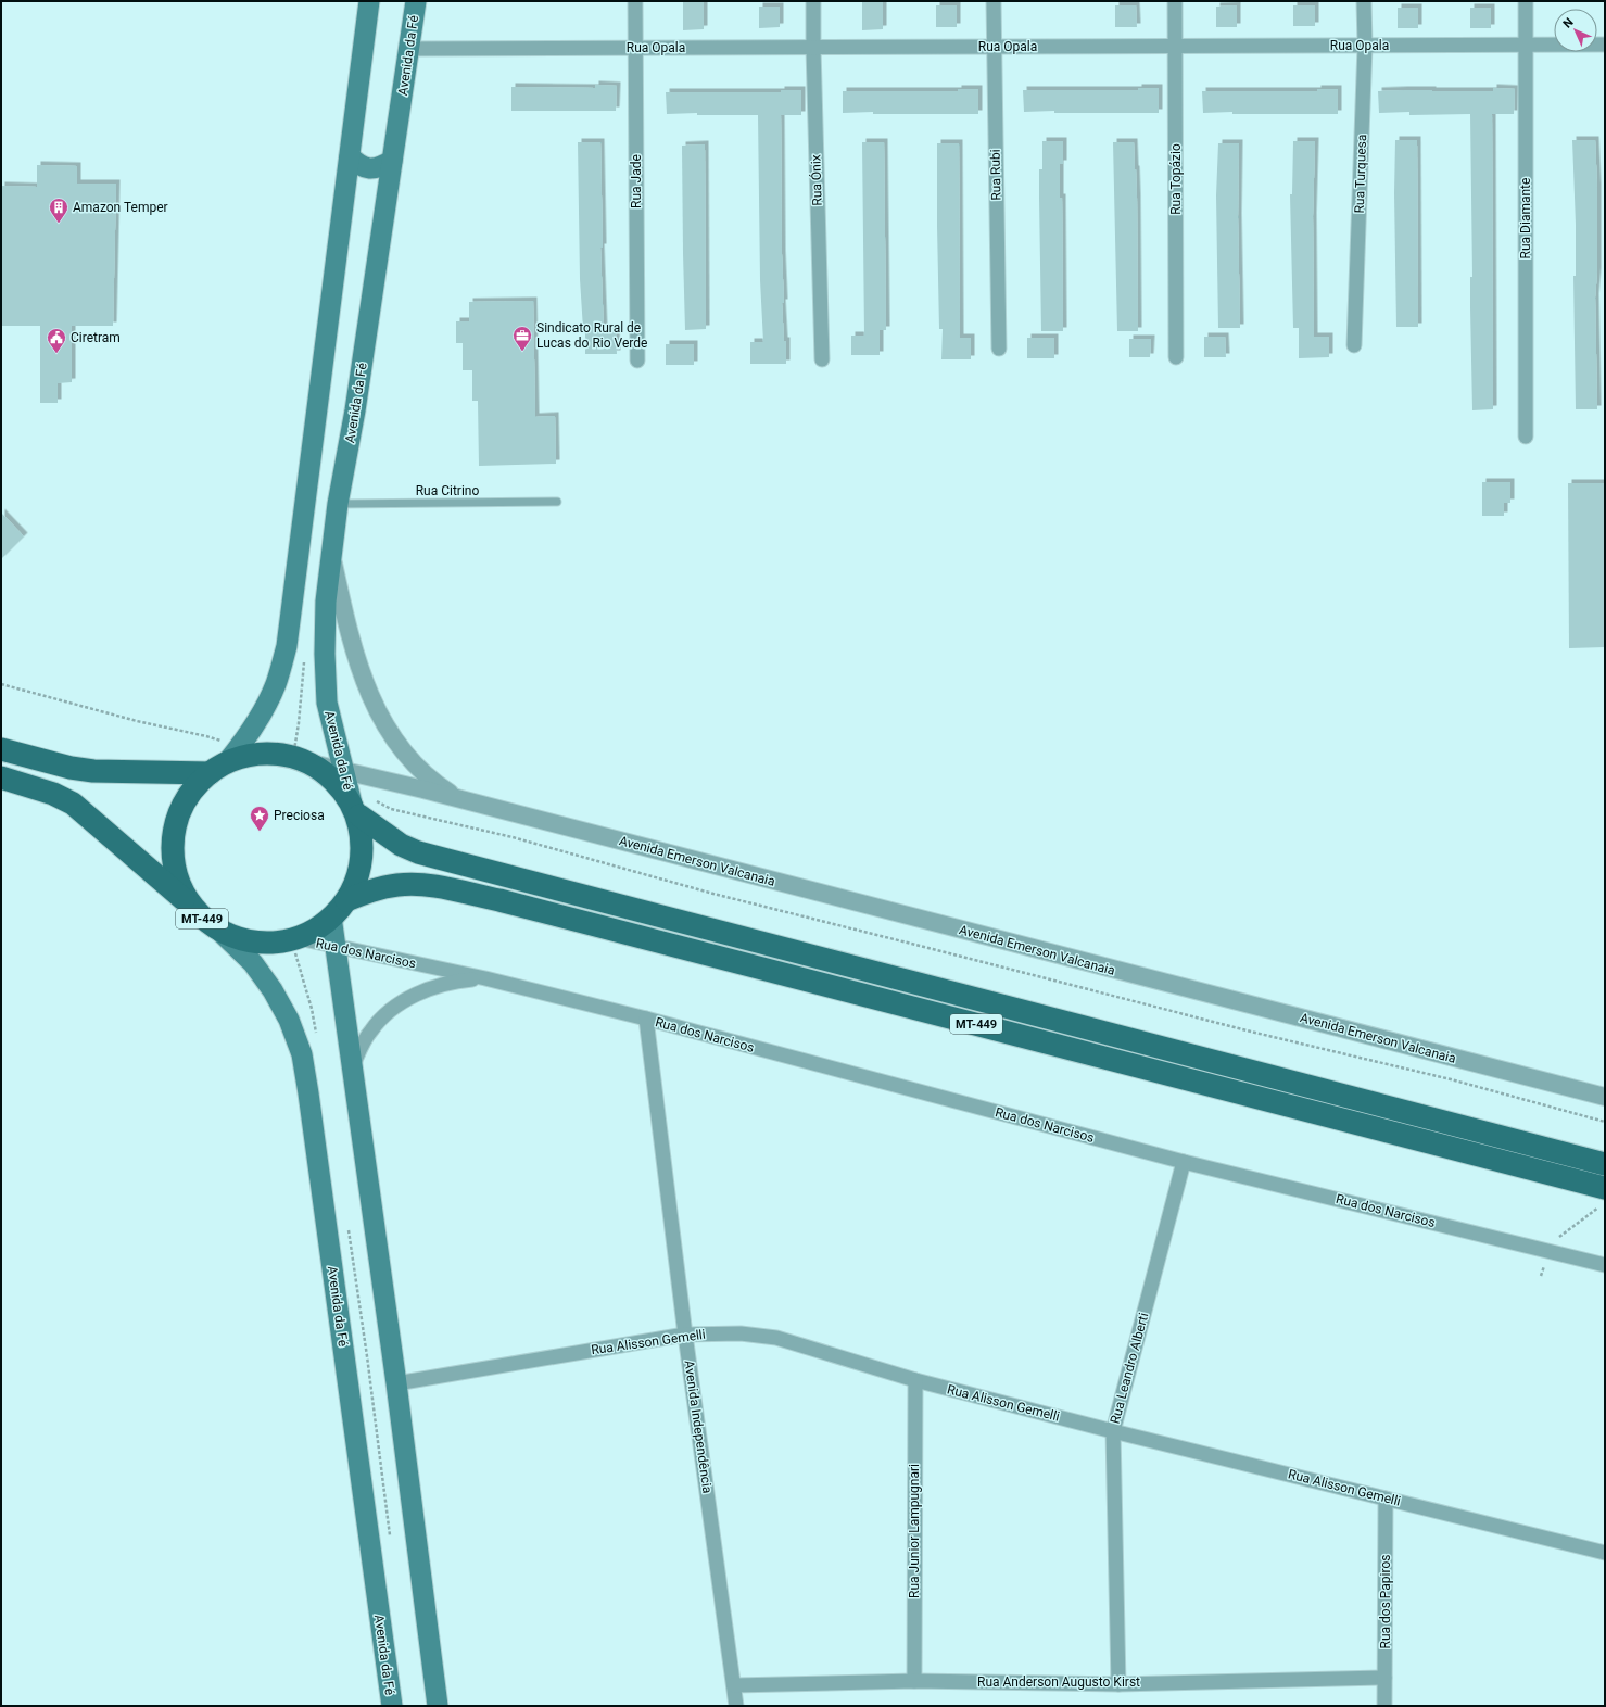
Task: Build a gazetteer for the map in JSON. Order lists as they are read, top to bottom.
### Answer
{
  "streets": {
    "main road": ["Avenida da Fé", "MT-449"],
    "street": [
      "Rua Opala",
      "Rua Turquesa",
      "Rua Rubi",
      "Rua Topázio",
      "Rua Ónix",
      "Rua Jade",
      "Rua Diamante",
      "Avenida Emerson Valcanaia",
      "Rua dos Narcisos",
      "Rua Alisson Gemelli",
      "Rua Leandro Alberti",
      "Avenida Independência",
      "Rua Junior Lampugnari",
      "Rua dos Papiros",
      "Rua Anderson Augusto Kirst"
    ],
    "lane": ["Rua Citrino"]
  },
  "crossings": [
    ["Rua Opala", "Avenida da Fé"],
    ["Rua Opala", "Rua Turquesa"],
    ["Rua Opala", "Rua Rubi"],
    ["Rua Opala", "Rua Topázio"],
    ["Rua Opala", "Rua Ónix"],
    ["Rua Opala", "Rua Jade"],
    ["Rua Opala", "Rua Diamante"],
    ["Avenida da Fé", "Rua Citrino"],
    ["Avenida da Fé", "MT-449"],
    ["MT-449", "Rua dos Narcisos"],
    ["Rua dos Narcisos", "Rua Leandro Alberti"],
    ["Rua dos Narcisos", "Avenida Independência"],
    ["Rua Alisson Gemelli", "Rua Leandro Alberti"],
    ["Rua Alisson Gemelli", "Avenida Independência"],
    ["Rua Alisson Gemelli", "Rua Junior Lampugnari"],
    ["Rua Alisson Gemelli", "Rua dos Papiros"],
    ["Rua Leandro Alberti", "Rua Anderson Augusto Kirst"],
    ["Avenida Independência", "Rua Anderson Augusto Kirst"],
    ["Rua Junior Lampugnari", "Rua Anderson Augusto Kirst"],
    ["Rua dos Papiros", "Rua Anderson Augusto Kirst"]
  ],
  "places": {
    "building": ["Amazon Temper"],
    "office": ["Sindicato Rural de Lucas do Rio Verde"],
    "public building": ["Ciretram"],
    "place": ["Preciosa"]
  },
  "north": "top left"
}
